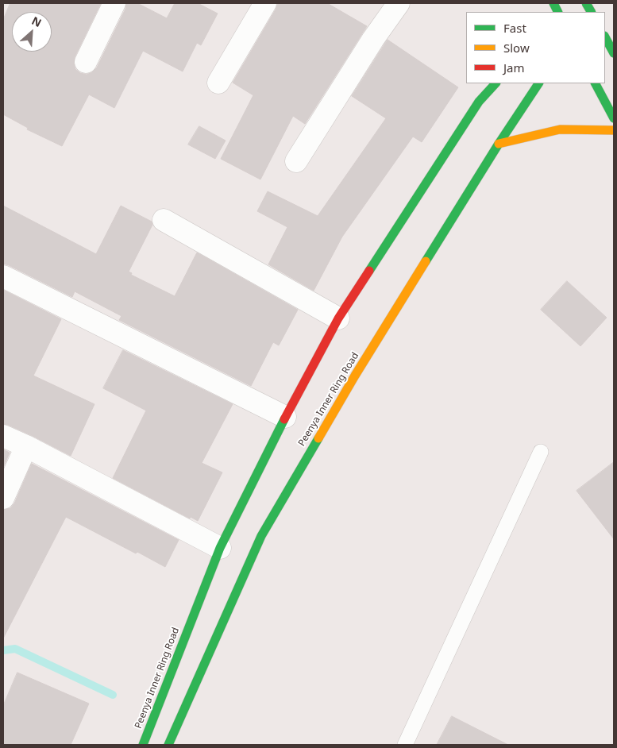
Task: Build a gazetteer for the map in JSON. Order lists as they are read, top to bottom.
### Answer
{
  "streets": {
    "main road": ["Peenya Inner Ring Road"]
  },
  "legend": ["Fast", "Slow", "Jam"],
  "north": "top right"
}
